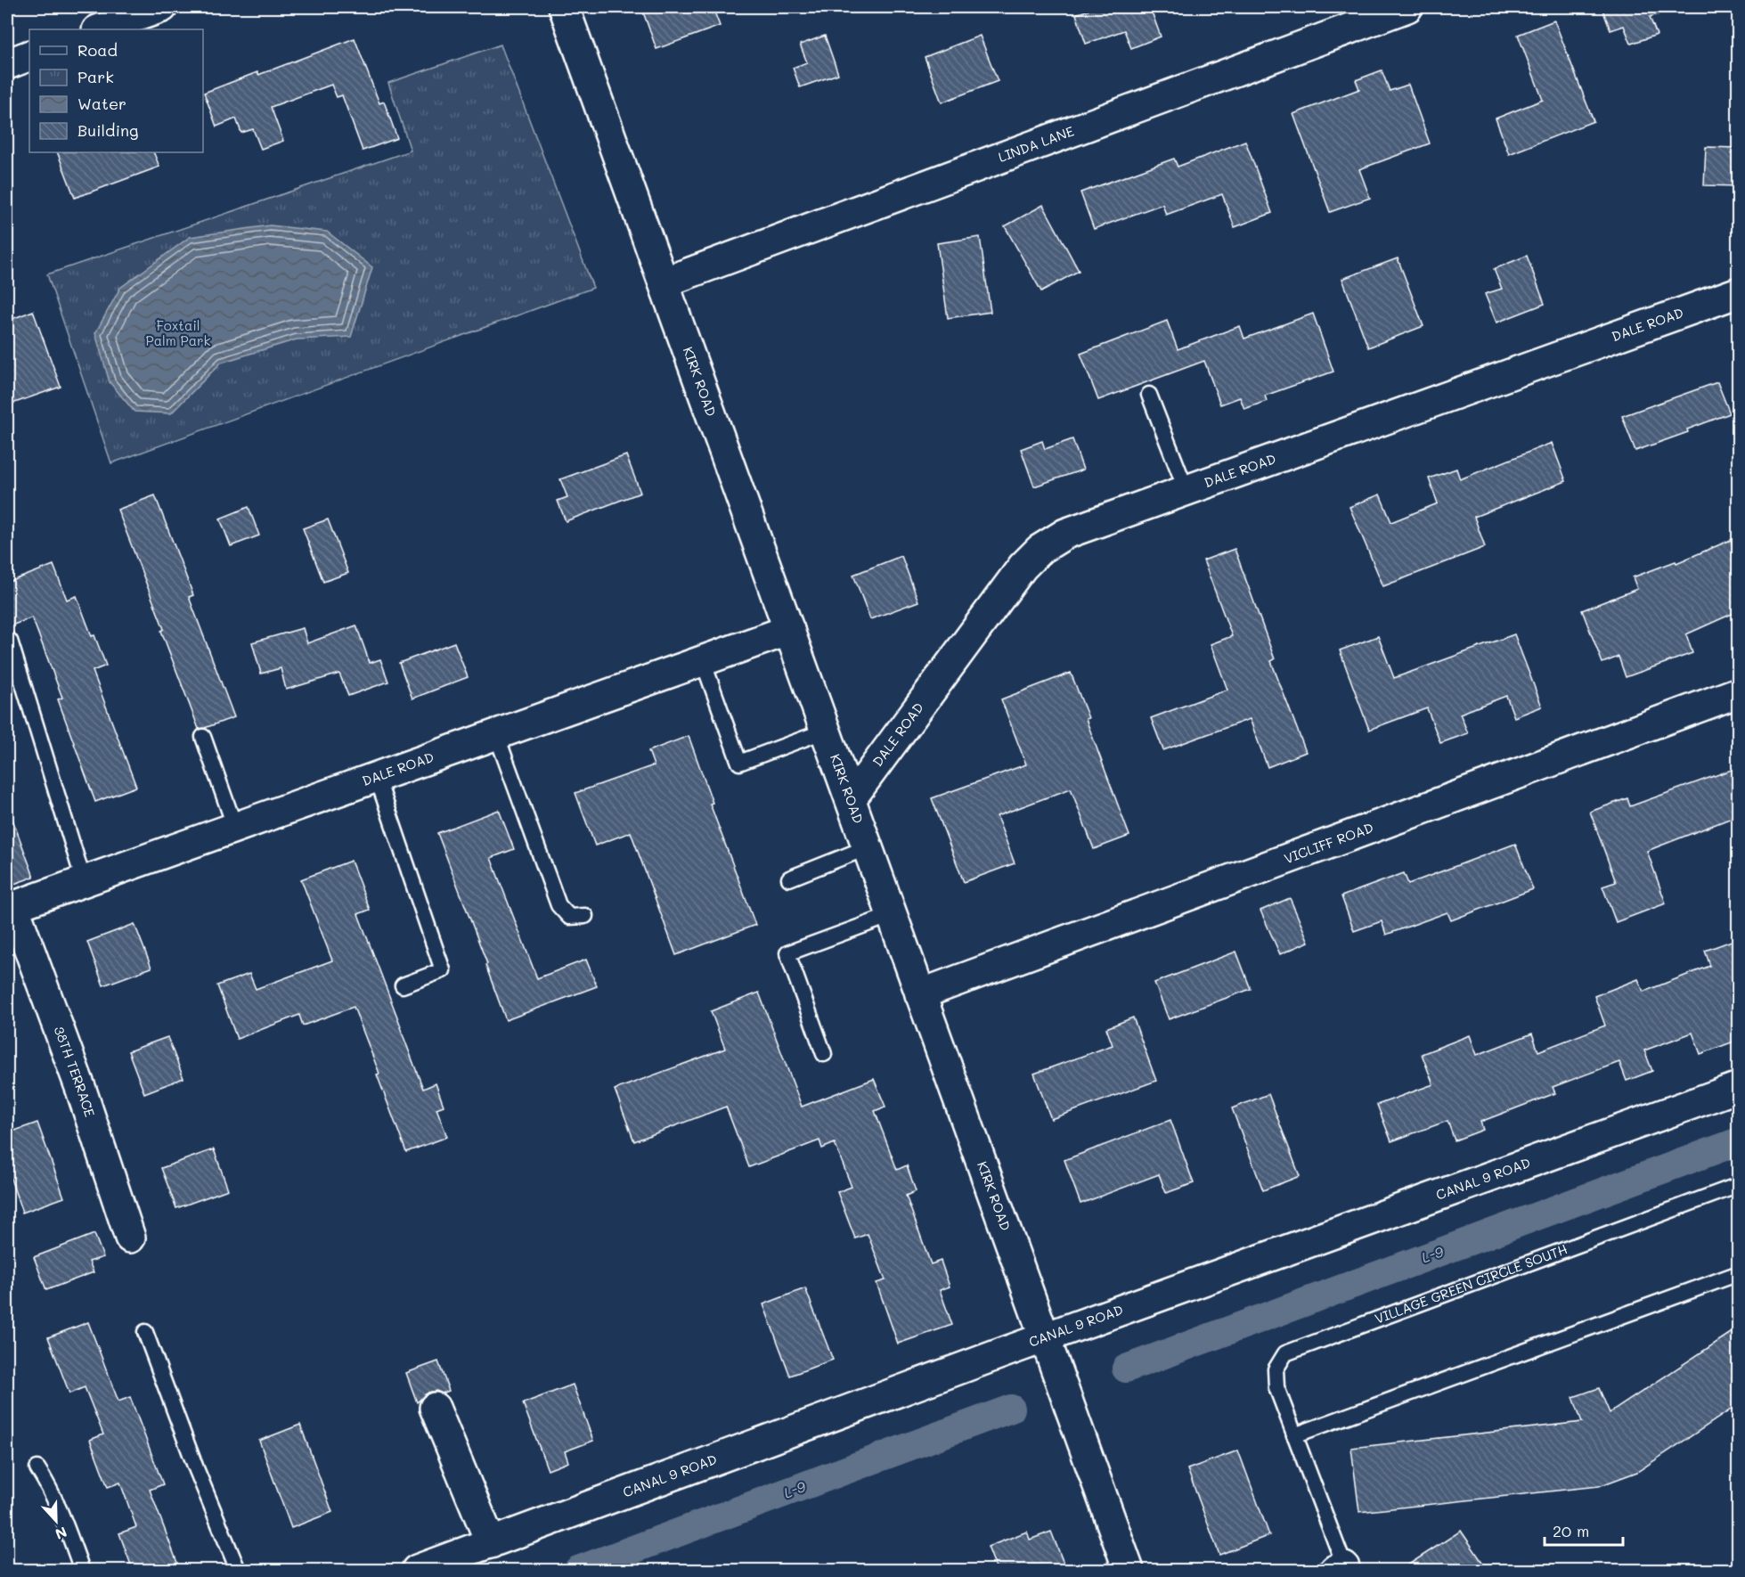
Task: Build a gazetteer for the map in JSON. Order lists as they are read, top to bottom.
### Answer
{
  "streets": {
    "street": [
      "LINDA LANE",
      "DALE ROAD",
      "KIRK ROAD",
      "VICLIFF ROAD",
      "38TH TERRACE",
      "CANAL 9 ROAD"
    ],
    "lane": ["VILLAGE GREEN CIRCLE SOUTH"]
  },
  "crossings": [
    ["LINDA LANE", "KIRK ROAD"],
    ["DALE ROAD", "KIRK ROAD"],
    ["DALE ROAD", "38TH TERRACE"],
    ["KIRK ROAD", "VICLIFF ROAD"],
    ["KIRK ROAD", "CANAL 9 ROAD"]
  ],
  "water": ["L-9"],
  "parks": ["Foxtail Palm Park"],
  "legend": [
    "Road",
    "Park",
    "Water",
    "Building"
  ],
  "scale_bar": "20 m",
  "north": "bottom"
}
